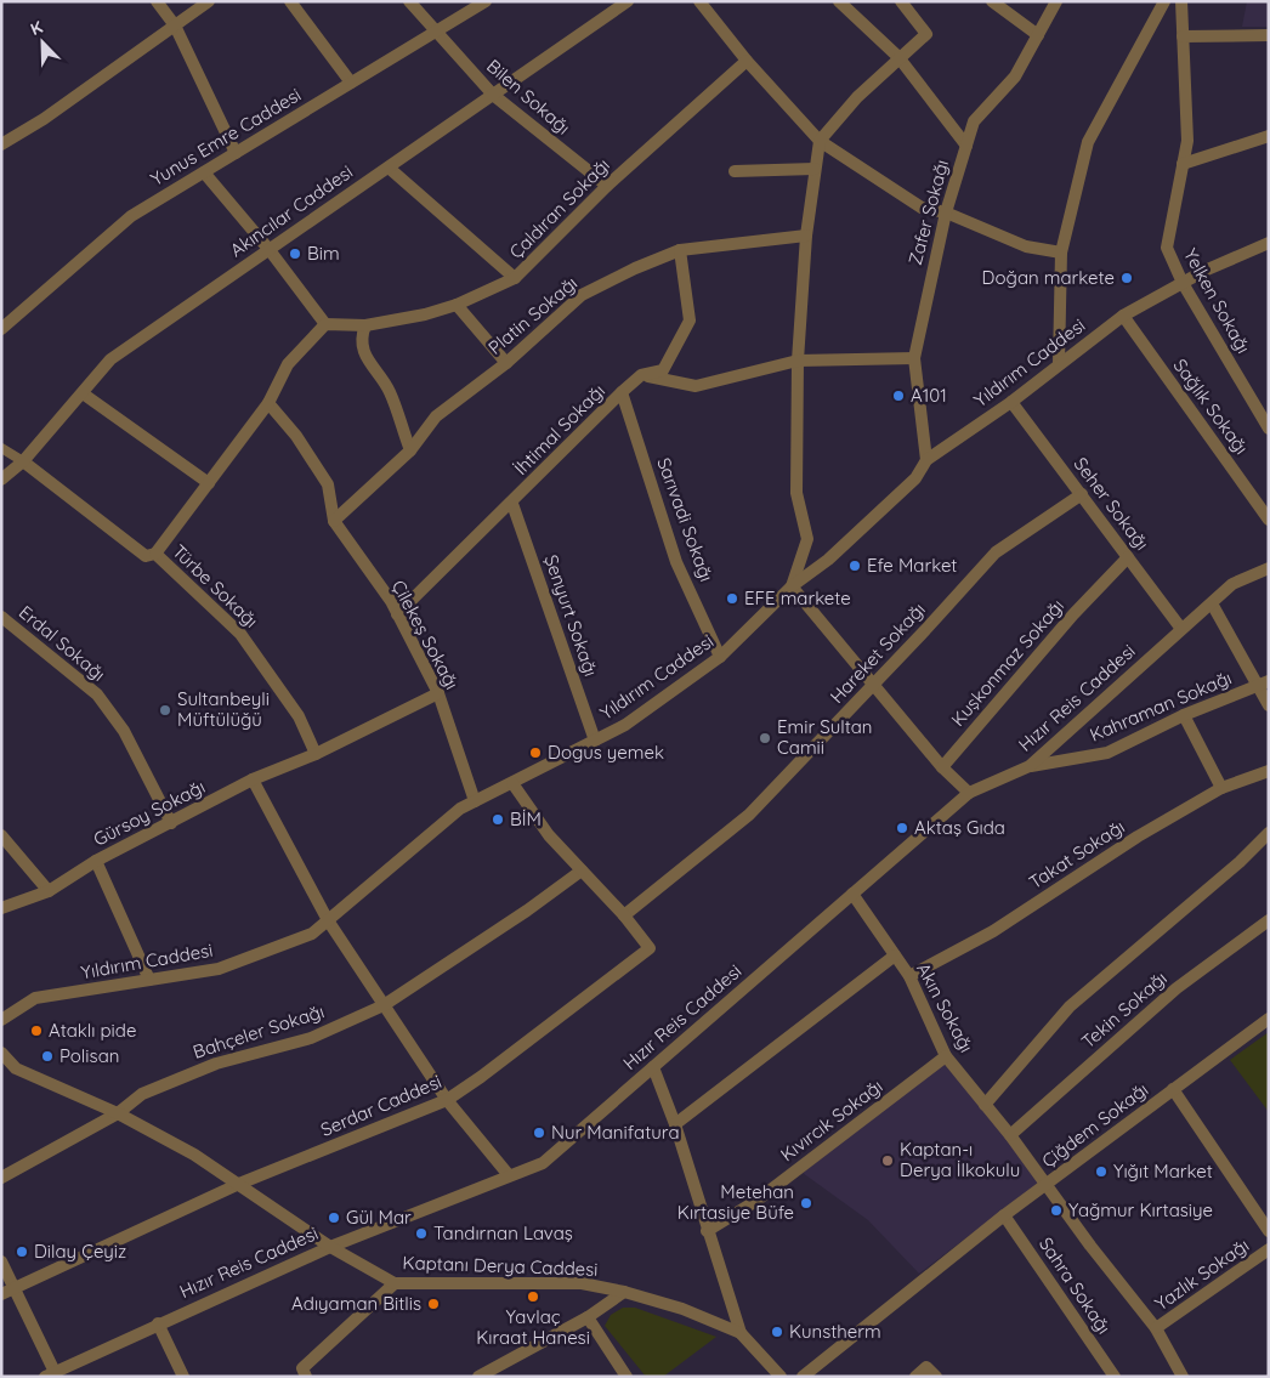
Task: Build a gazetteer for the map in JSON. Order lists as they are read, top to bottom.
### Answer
{
  "streets": {
    "street": [
      "Bilen Sokağı",
      "Yunus Emre Caddesi",
      "Çaldıran Sokağı",
      "Akıncılar Caddesi",
      "Zafer Sokağı",
      "Yelken Sokağı",
      "Platin Sokağı",
      "Yıldırım Caddesi",
      "Sağlık Sokağı",
      "İhtimal Sokağı",
      "Seher Sokağı",
      "Sarıvadi Sokağı",
      "Türbe Sokağı",
      "Şenyurt Sokağı",
      "Çilekeş Sokağı",
      "Erdal Sokağı",
      "Hareket Sokağı",
      "Kuşkonmaz Sokağı",
      "Hızır Reis Caddesi",
      "Kahraman Sokağı",
      "Gürsoy Sokağı",
      "Takat Sokağı",
      "Akın Sokağı",
      "Tekin Sokağı",
      "Bahçeler Sokağı",
      "Serdar Caddesi",
      "Kıvırcık Sokağı",
      "Çiğdem Sokağı",
      "Kaptanı Derya Caddesi",
      "Yazlık Sokağı",
      "Sahra Sokağı"
    ]
  },
  "crossings": [
    ["Bilen Sokağı", "Yunus Emre Caddesi"],
    ["Bilen Sokağı", "Çaldıran Sokağı"],
    ["Bilen Sokağı", "Akıncılar Caddesi"],
    ["Akıncılar Caddesi", "Türbe Sokağı"],
    ["Zafer Sokağı", "Yıldırım Caddesi"],
    ["Yelken Sokağı", "Yıldırım Caddesi"],
    ["Platin Sokağı", "İhtimal Sokağı"],
    ["Platin Sokağı", "Çilekeş Sokağı"],
    ["Yıldırım Caddesi", "Sağlık Sokağı"],
    ["Yıldırım Caddesi", "Seher Sokağı"],
    ["Yıldırım Caddesi", "Sarıvadi Sokağı"],
    ["Yıldırım Caddesi", "Şenyurt Sokağı"],
    ["Yıldırım Caddesi", "Çilekeş Sokağı"],
    ["Yıldırım Caddesi", "Serdar Caddesi"],
    ["İhtimal Sokağı", "Sarıvadi Sokağı"],
    ["İhtimal Sokağı", "Şenyurt Sokağı"],
    ["İhtimal Sokağı", "Çilekeş Sokağı"],
    ["Seher Sokağı", "Hareket Sokağı"],
    ["Seher Sokağı", "Kuşkonmaz Sokağı"],
    ["Seher Sokağı", "Hızır Reis Caddesi"],
    ["Türbe Sokağı", "Gürsoy Sokağı"],
    ["Çilekeş Sokağı", "Gürsoy Sokağı"],
    ["Erdal Sokağı", "Gürsoy Sokağı"],
    ["Hareket Sokağı", "Serdar Caddesi"],
    ["Hızır Reis Caddesi", "Kahraman Sokağı"],
    ["Hızır Reis Caddesi", "Akın Sokağı"],
    ["Hızır Reis Caddesi", "Kaptanı Derya Caddesi"],
    ["Takat Sokağı", "Akın Sokağı"],
    ["Akın Sokağı", "Tekin Sokağı"],
    ["Akın Sokağı", "Kıvırcık Sokağı"],
    ["Akın Sokağı", "Çiğdem Sokağı"],
    ["Akın Sokağı", "Yazlık Sokağı"],
    ["Bahçeler Sokağı", "Serdar Caddesi"],
    ["Bahçeler Sokağı", "Kaptanı Derya Caddesi"],
    ["Serdar Caddesi", "Kaptanı Derya Caddesi"],
    ["Çiğdem Sokağı", "Sahra Sokağı"]
  ],
  "places": [
    "Bim",
    "Doğan markete",
    "A101",
    "Efe Market",
    "EFE markete",
    "Sultanbeyli Müftülüğü",
    "Emir Sultan Camii",
    "Dogus yemek",
    "BİM",
    "Aktaş Gıda",
    "Ataklı pide",
    "Polisan",
    "Nur Manifatura",
    "Kaptan-ı Derya İlkokulu",
    "Yığıt Market",
    "Metehan Kırtasiye Büfe",
    "Yağmur Kırtasiye",
    "Gül Mar",
    "Tandırnan Lavaş",
    "Dilay Çeyiz",
    "Yavlaç Kıraat Hanesi",
    "Adıyaman Bitlis",
    "Kunstherm"
  ],
  "north": "top left"
}
